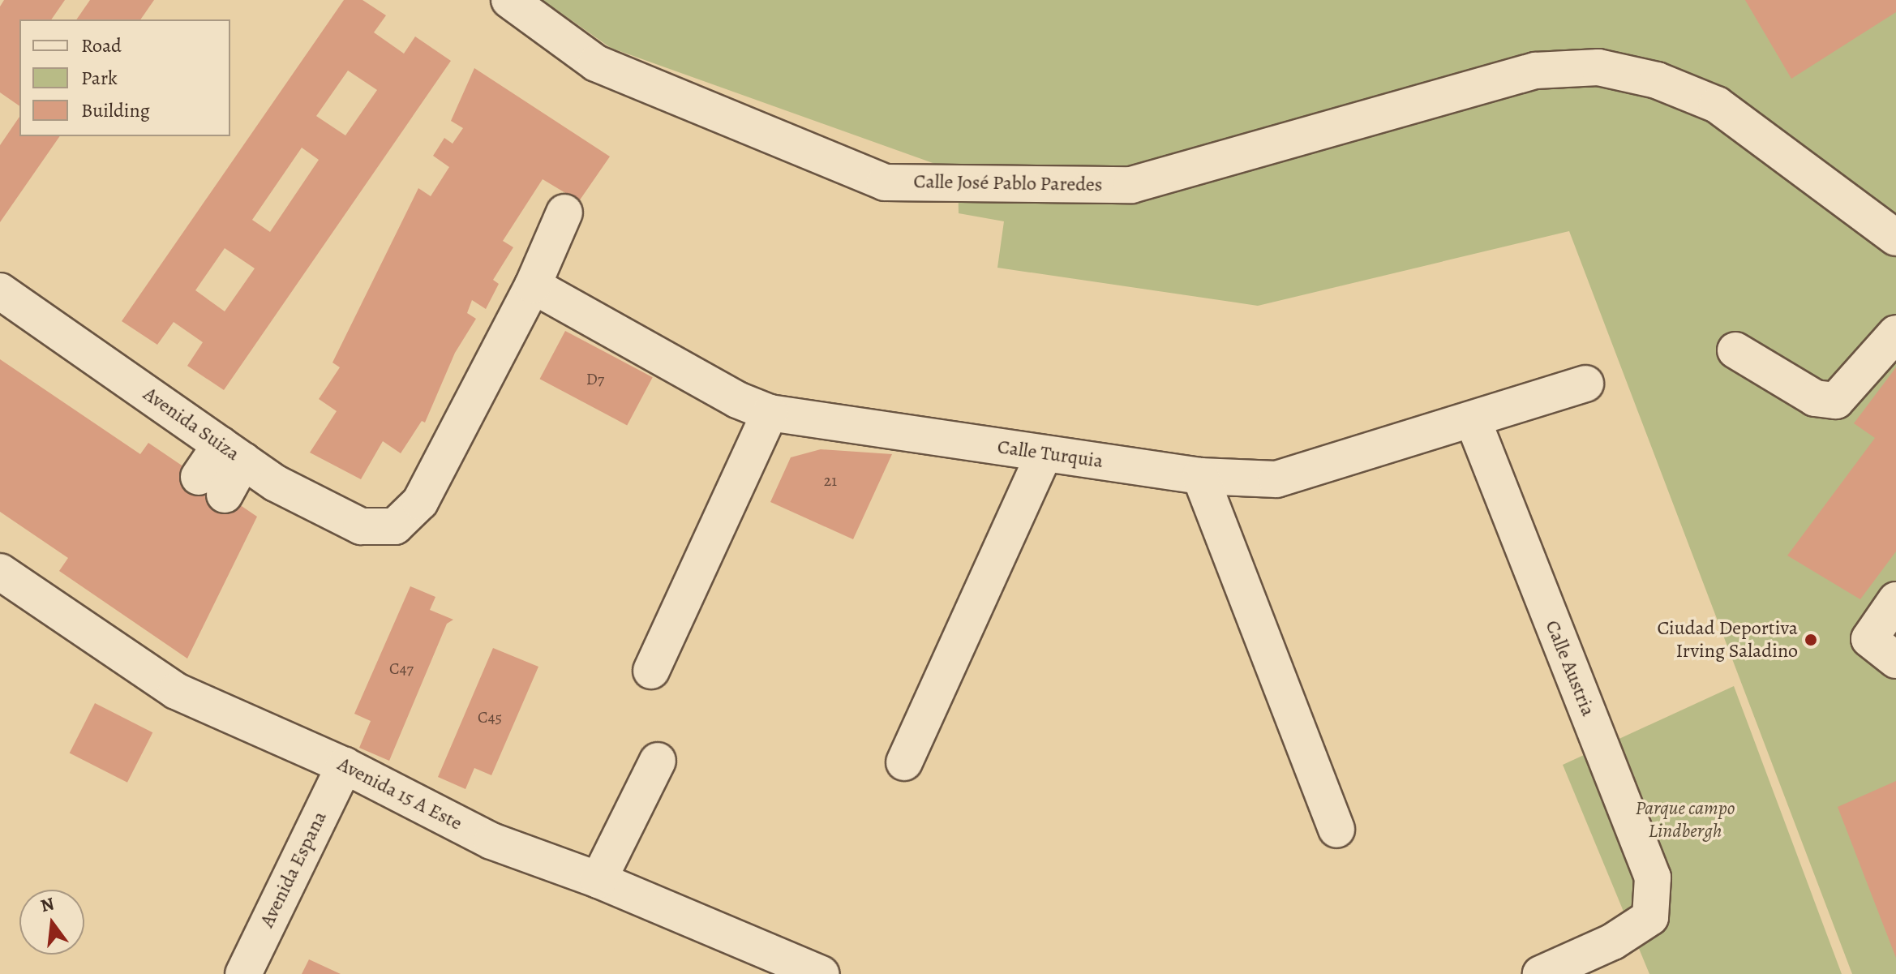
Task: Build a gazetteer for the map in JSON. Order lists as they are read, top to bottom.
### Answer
{
  "streets": {
    "street": [
      "Calle José Pablo Paredes",
      "Avenida Suiza",
      "Calle Turquia",
      "Calle Austria",
      "Avenida 15 A Este",
      "Avenida Espana"
    ]
  },
  "crossings": [
    ["Avenida Suiza", "Calle Turquia"],
    ["Calle Turquia", "Calle Austria"],
    ["Avenida 15 A Este", "Avenida Espana"]
  ],
  "parks": ["Parque campo Lindbergh"],
  "places": ["Ciudad Deportiva Irving Saladino"],
  "house_numbers": [
    "D7",
    "21",
    "C47",
    "C45"
  ],
  "legend": ["Road", "Park", "Building"],
  "north": "top"
}
